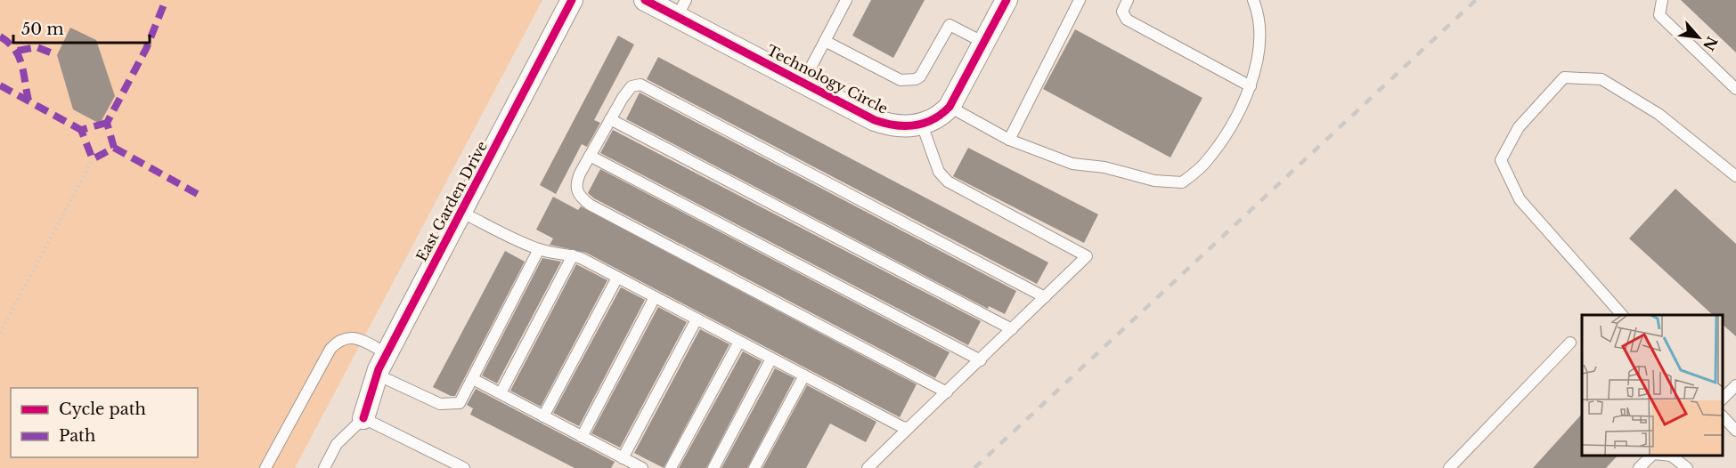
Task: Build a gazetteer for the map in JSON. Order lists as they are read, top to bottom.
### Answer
{
  "streets": {
    "street": ["Technology Circle", "East Garden Drive"]
  },
  "legend": ["Cycle path", "Path"],
  "scale_bar": "50 m",
  "north": "bottom right"
}
